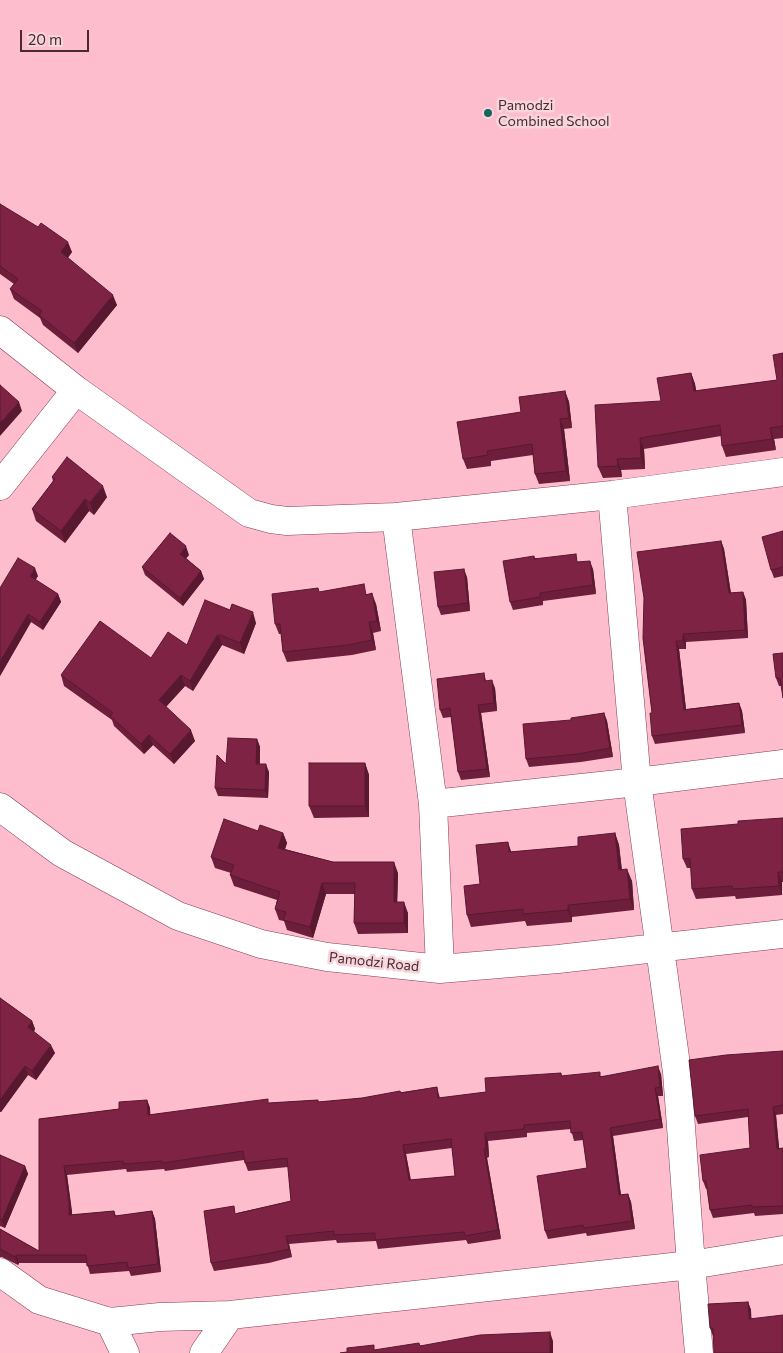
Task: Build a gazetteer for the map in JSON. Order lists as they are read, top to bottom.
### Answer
{
  "streets": {
    "street": ["Pamodzi Road"]
  },
  "places": ["Pamodzi Combined School"],
  "scale_bar": "20 m"
}
